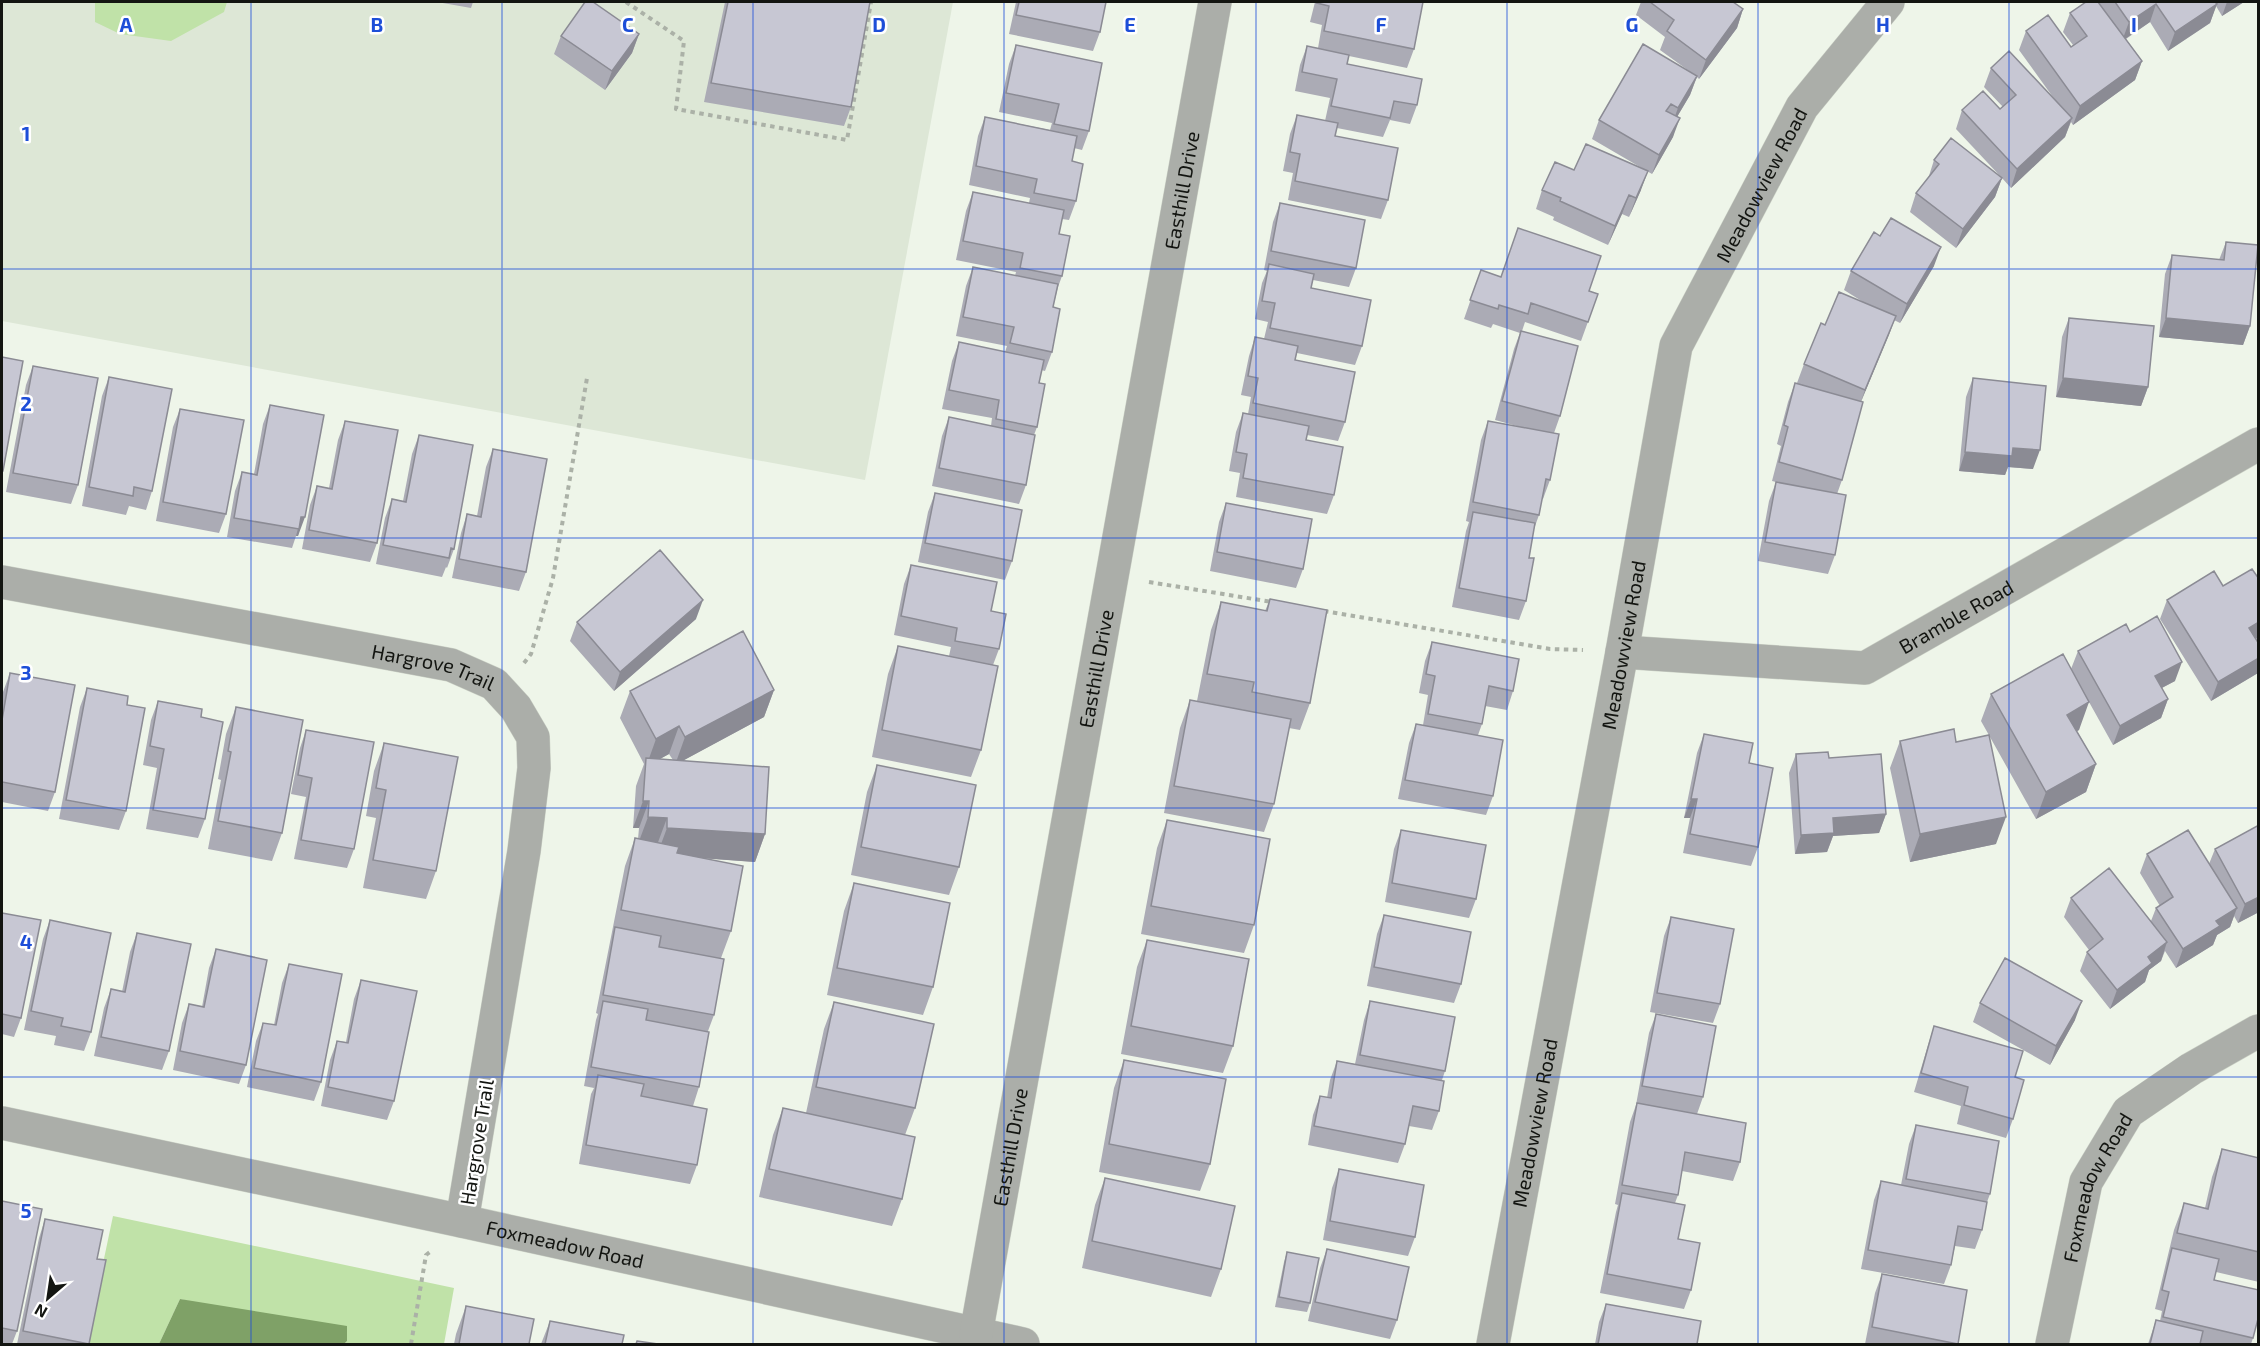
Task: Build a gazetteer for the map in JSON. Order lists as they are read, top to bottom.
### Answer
{
  "streets": {
    "street": [
      "Meadowview Road",
      "Easthill Drive",
      "Bramble Road",
      "Hargrove Trail",
      "Foxmeadow Road"
    ]
  },
  "crossings": [
    ["Meadowview Road", "Bramble Road"],
    ["Easthill Drive", "Foxmeadow Road"],
    ["Hargrove Trail", "Foxmeadow Road"]
  ],
  "north": "bottom left",
  "grid": {
    "columns": [
      "A",
      "B",
      "C",
      "D",
      "E",
      "F",
      "G",
      "H",
      "I"
    ],
    "rows": [
      "1",
      "2",
      "3",
      "4",
      "5"
    ]
  }
}
